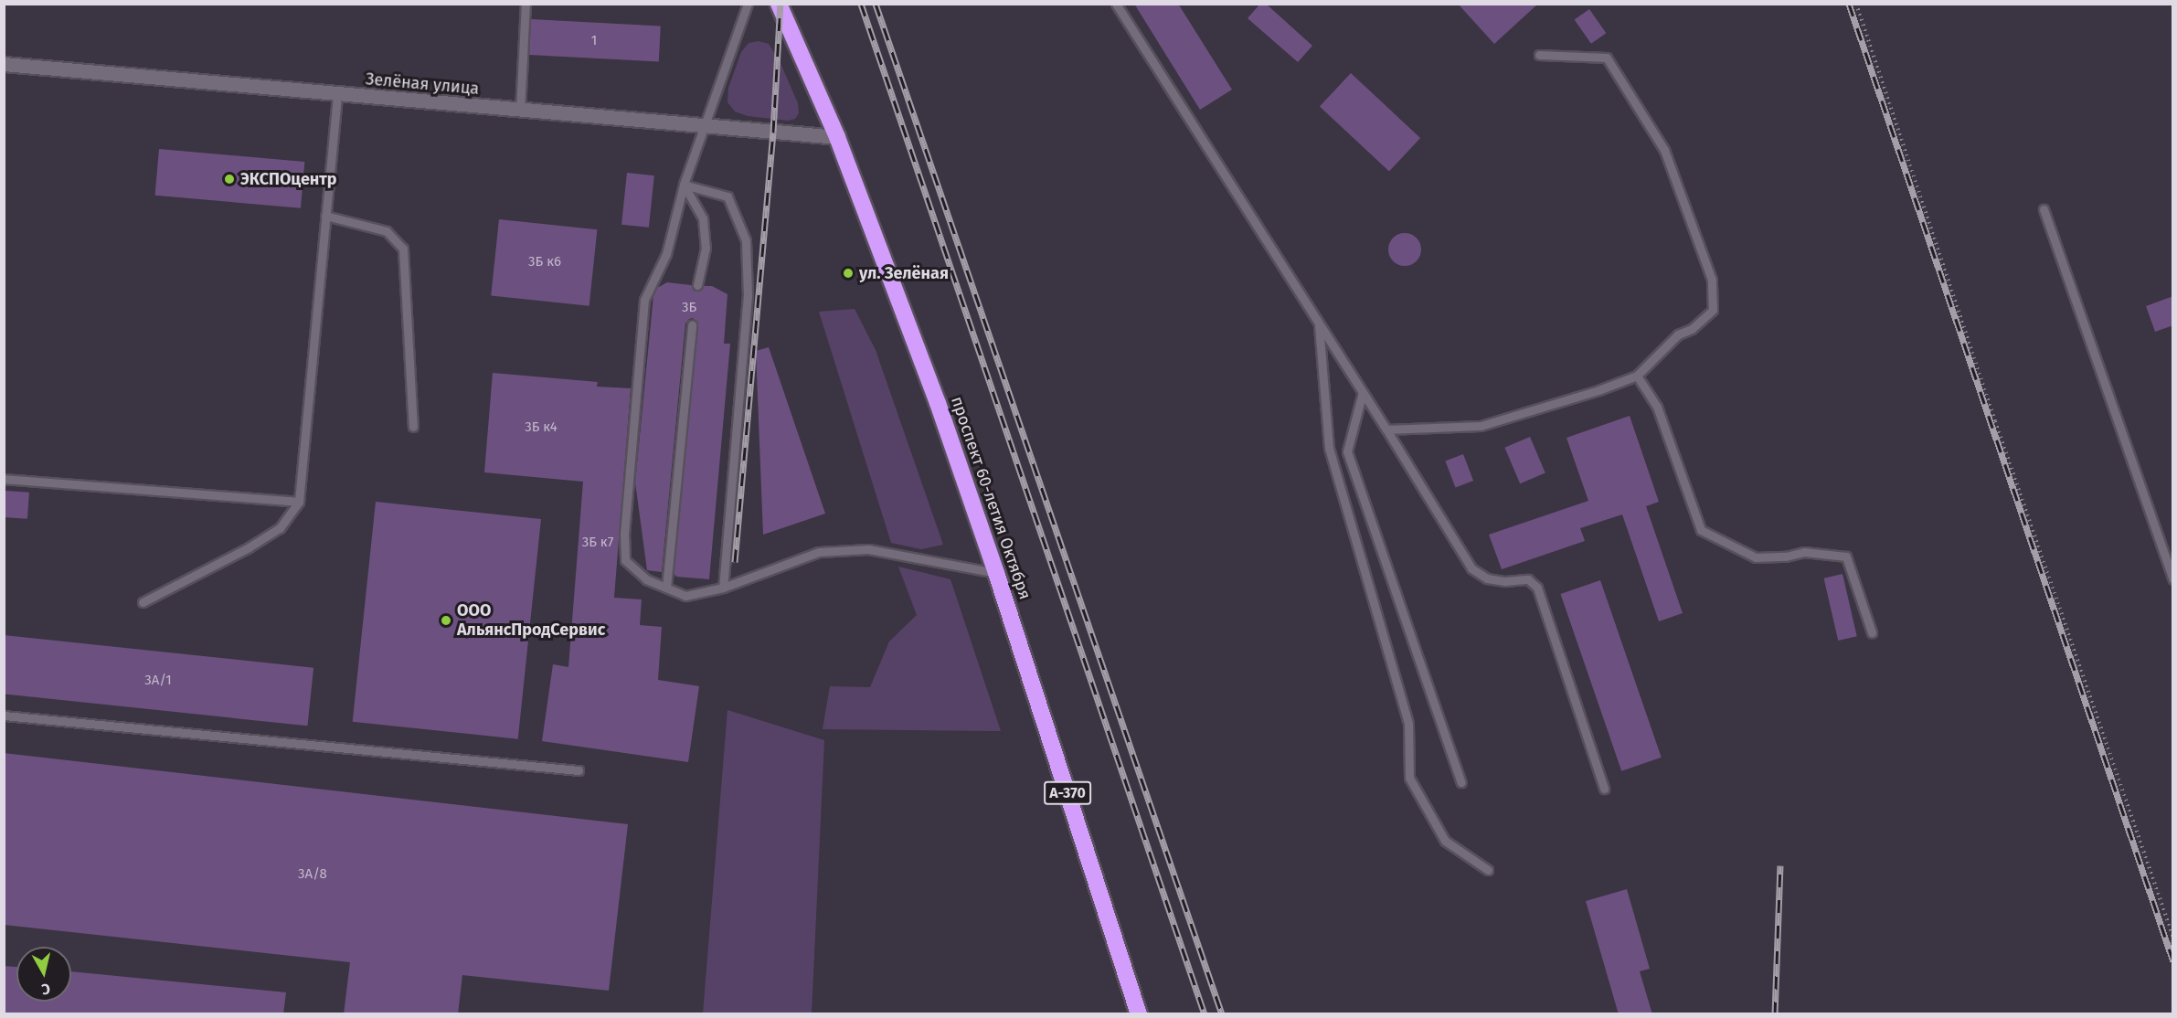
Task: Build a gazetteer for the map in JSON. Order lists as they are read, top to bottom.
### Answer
{
  "streets": {
    "highway": ["проспект 60-летия Октября", "А-370"],
    "street": ["Зелёная улица"]
  },
  "crossings": [
    ["Зелёная улица", "проспект 60-летия Октября"]
  ],
  "places": ["ЭКСПОцентр", "ул. Зелёная", "ООО АльянсПродСервис"],
  "house_numbers": [
    "1",
    "3Б к6",
    "3Б",
    "3Б к4",
    "3Б к7",
    "3А/1",
    "3А/8"
  ],
  "north": "bottom"
}
